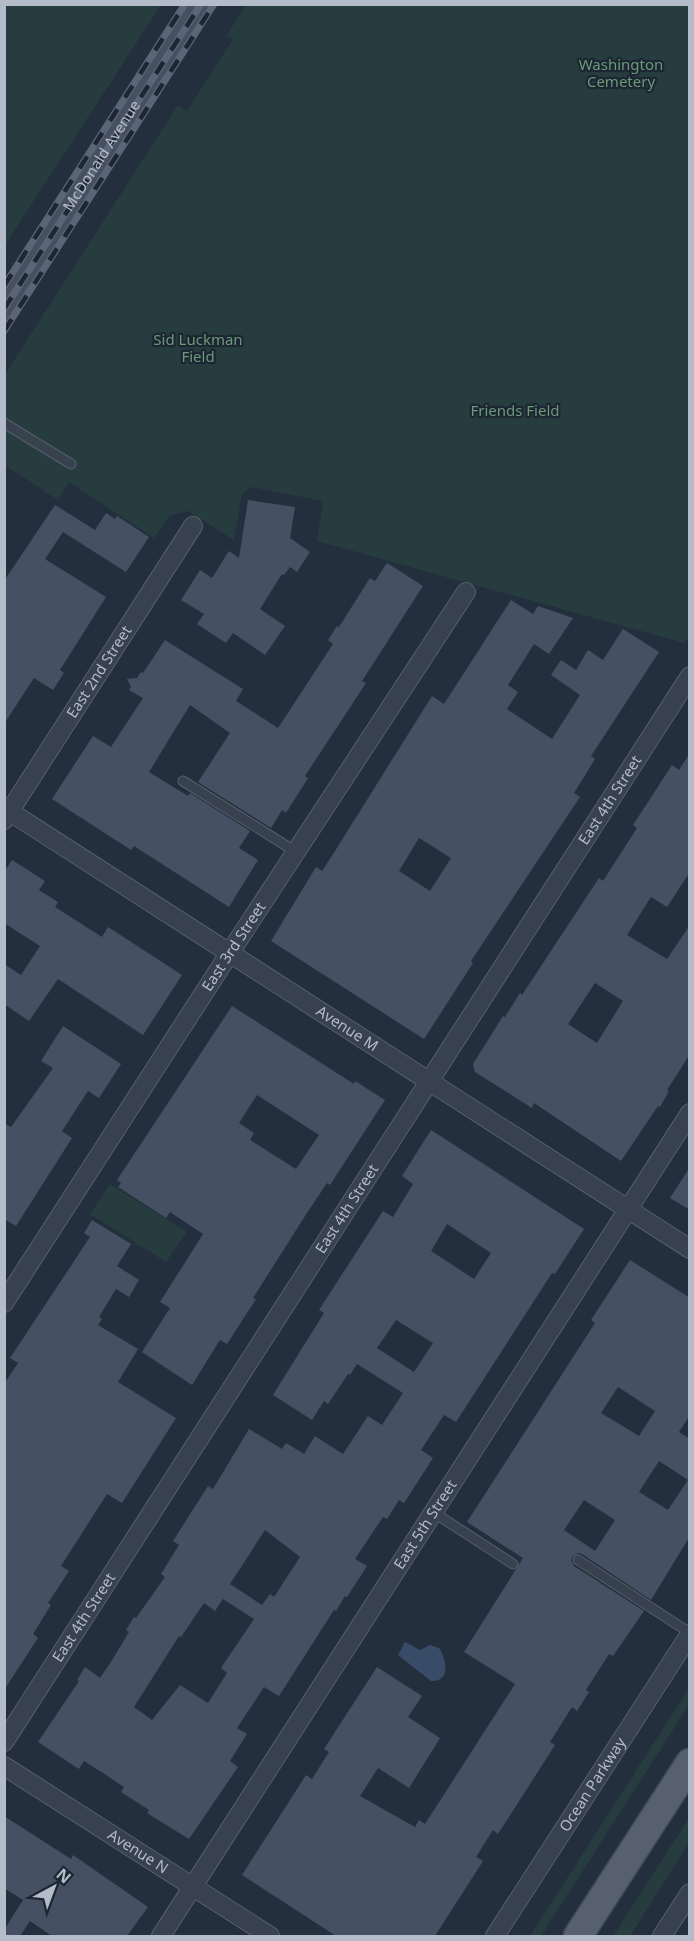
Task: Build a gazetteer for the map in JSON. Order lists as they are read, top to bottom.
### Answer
{
  "streets": {
    "main road": ["McDonald Avenue"],
    "street": [
      "East 2nd Street",
      "East 4th Street",
      "East 3rd Street",
      "Avenue M",
      "East 5th Street",
      "Ocean Parkway",
      "Avenue N"
    ]
  },
  "crossings": [
    ["East 2nd Street", "Avenue M"],
    ["East 4th Street", "Avenue M"],
    ["East 3rd Street", "Avenue M"],
    ["Avenue M", "East 5th Street"],
    ["East 5th Street", "Avenue N"]
  ],
  "parks": ["Washington Cemetery", "Sid Luckman Field", "Friends Field"],
  "north": "top right"
}
